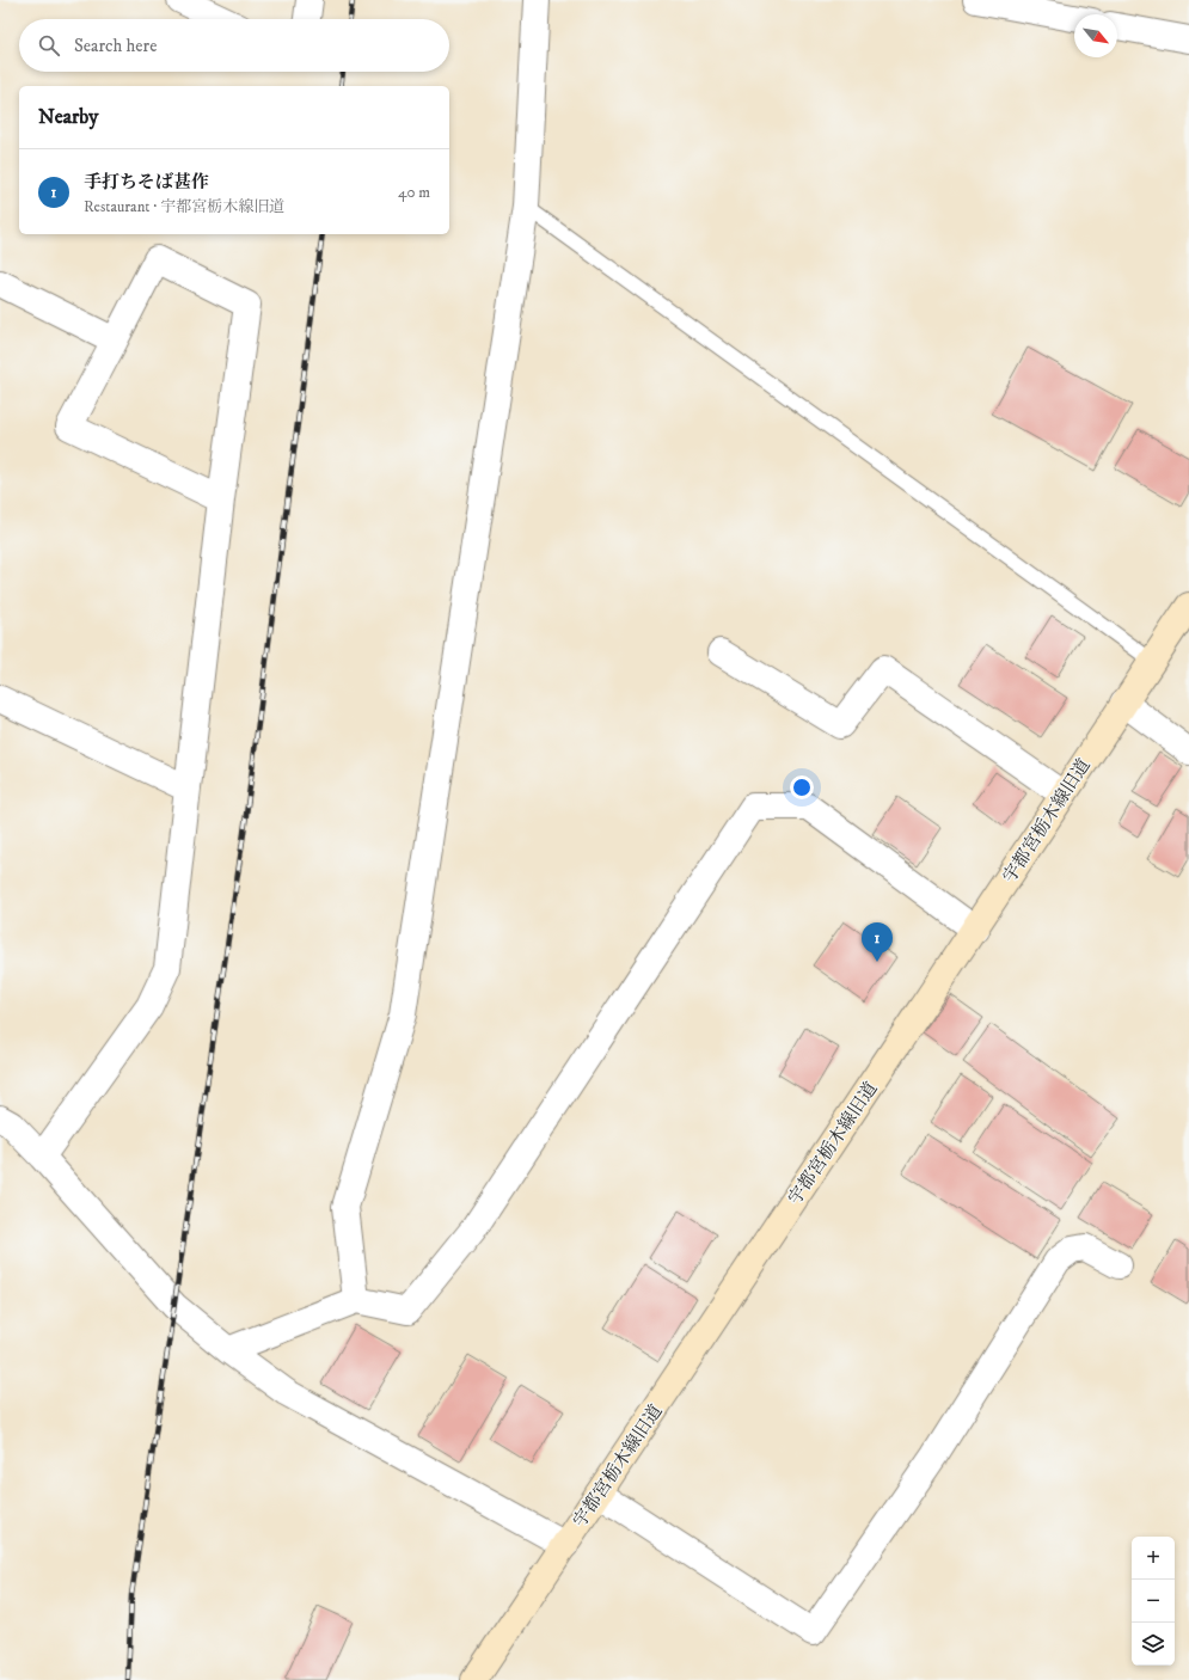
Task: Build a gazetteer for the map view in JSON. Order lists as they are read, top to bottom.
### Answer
{
  "streets": {
    "street": ["宇都宮栃木線旧道"]
  },
  "north": "bottom right",
  "page": {
    "search": "Search here",
    "heading": "Nearby",
    "list": [
      {
        "mark": "1",
        "name": "手打ちそば甚作",
        "note": "Restaurant · 宇都宮栃木線旧道",
        "value": "40 m"
      }
    ],
    "pins": "1",
    "map_buttons": ["+", "−"]
  }
}
